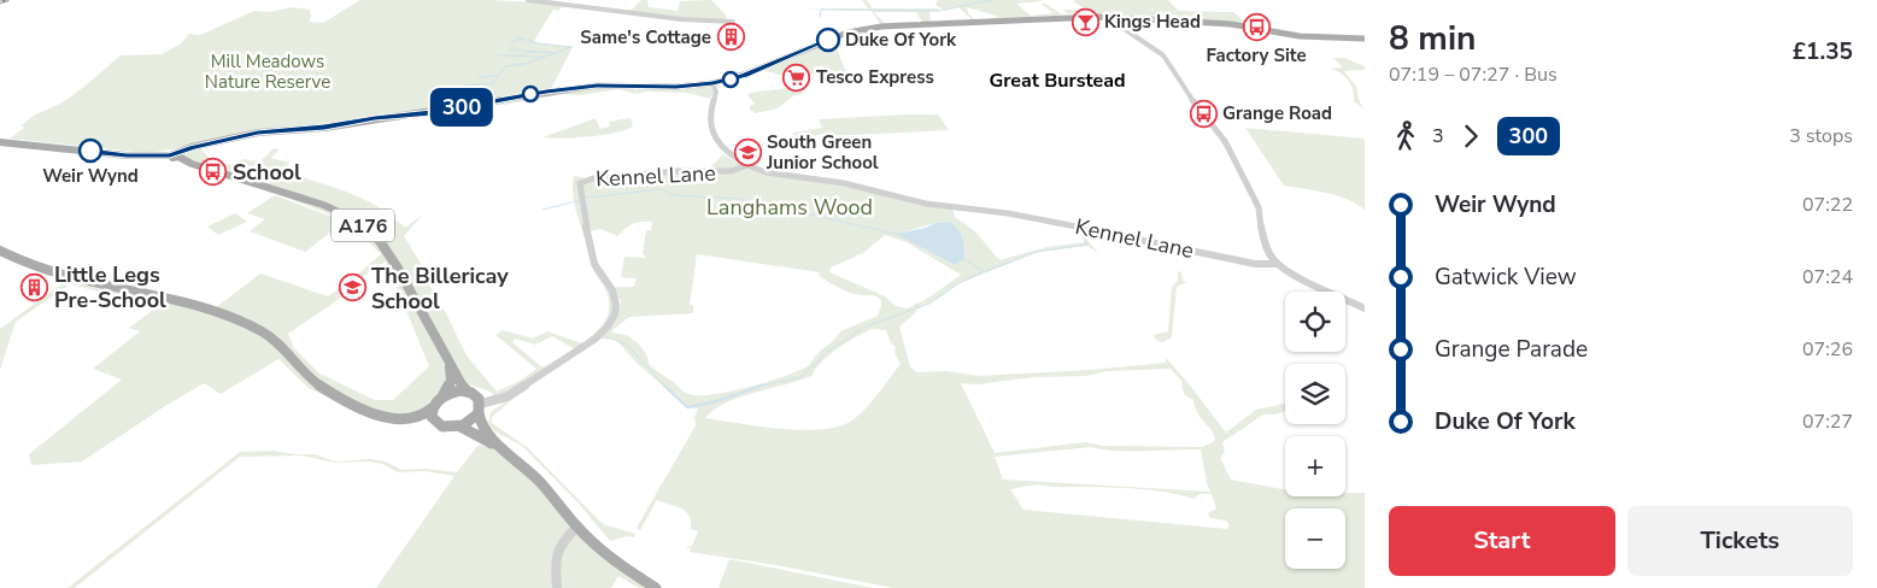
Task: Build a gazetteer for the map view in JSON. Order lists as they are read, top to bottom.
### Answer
{
  "streets": {
    "main road": ["A176"],
    "street": ["Kennel Lane"]
  },
  "crossings": [
    ["Kennel Lane", "A176"]
  ],
  "districts": ["Great Burstead"],
  "parks": ["Mill Meadows Nature Reserve", "Langhams Wood"],
  "places": {
    "bar": ["Kings Head"],
    "bus stop": ["Factory Site", "Grange Road", "School"],
    "building": ["Same's Cottage", "Little Legs Pre-School"],
    "other": ["Duke Of York", "Weir Wynd"],
    "supermarket": ["Tesco Express"],
    "school or university": ["South Green Junior School", "The Billericay School"]
  },
  "lines": ["bus line 300"],
  "page": {
    "on_map": "300",
    "heading": ["8 min", "07:19 – 07:27 · Bus", "£1.35"],
    "legs": ["3", "300", "3 stops"],
    "list": [
      {
        "name": "Weir Wynd",
        "value": "07:22"
      },
      {
        "name": "Gatwick View",
        "value": "07:24"
      },
      {
        "name": "Grange Parade",
        "value": "07:26"
      },
      {
        "name": "Duke Of York",
        "value": "07:27"
      }
    ],
    "map_buttons": ["+", "−"],
    "buttons": ["Start", "Tickets"]
  }
}
